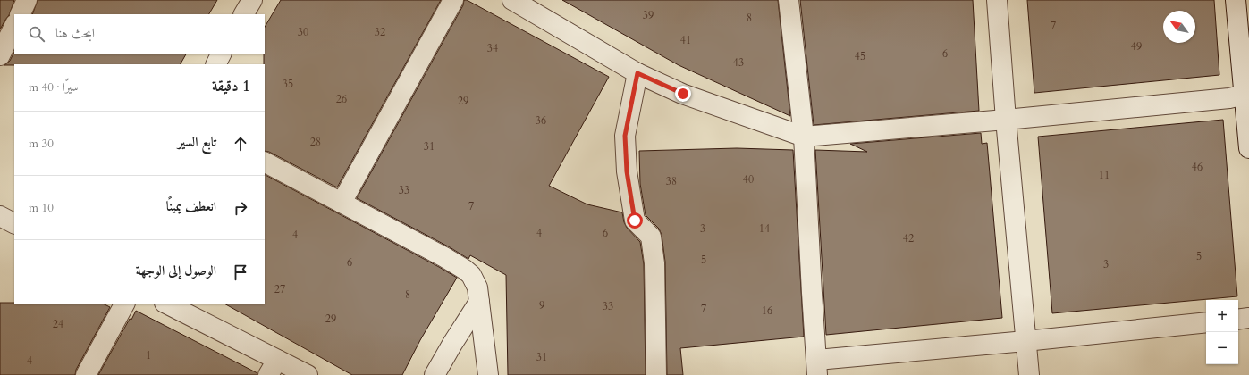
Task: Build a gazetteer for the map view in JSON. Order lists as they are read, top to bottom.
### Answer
{
  "house_numbers": [
    "39",
    "8",
    "7",
    "30",
    "32",
    "41",
    "49",
    "34",
    "6",
    "45",
    "43",
    "35",
    "26",
    "29",
    "36",
    "28",
    "31",
    "46",
    "11",
    "40",
    "38",
    "33",
    "7",
    "3",
    "14",
    "4",
    "6",
    "4",
    "42",
    "5",
    "5",
    "6",
    "3",
    "27",
    "8",
    "9",
    "33",
    "7",
    "16",
    "29",
    "24",
    "1",
    "31",
    "4"
  ],
  "north": "top left",
  "page": {
    "search": "ابحث هنا",
    "heading": ["1 دقيقة", "سيرًا · 40 m"],
    "list": [
      ["تابع السير", "30 m"],
      ["انعطف يمينًا", "10 m"],
      "الوصول إلى الوجهة"
    ],
    "map_buttons": ["+", "−"]
  }
}
